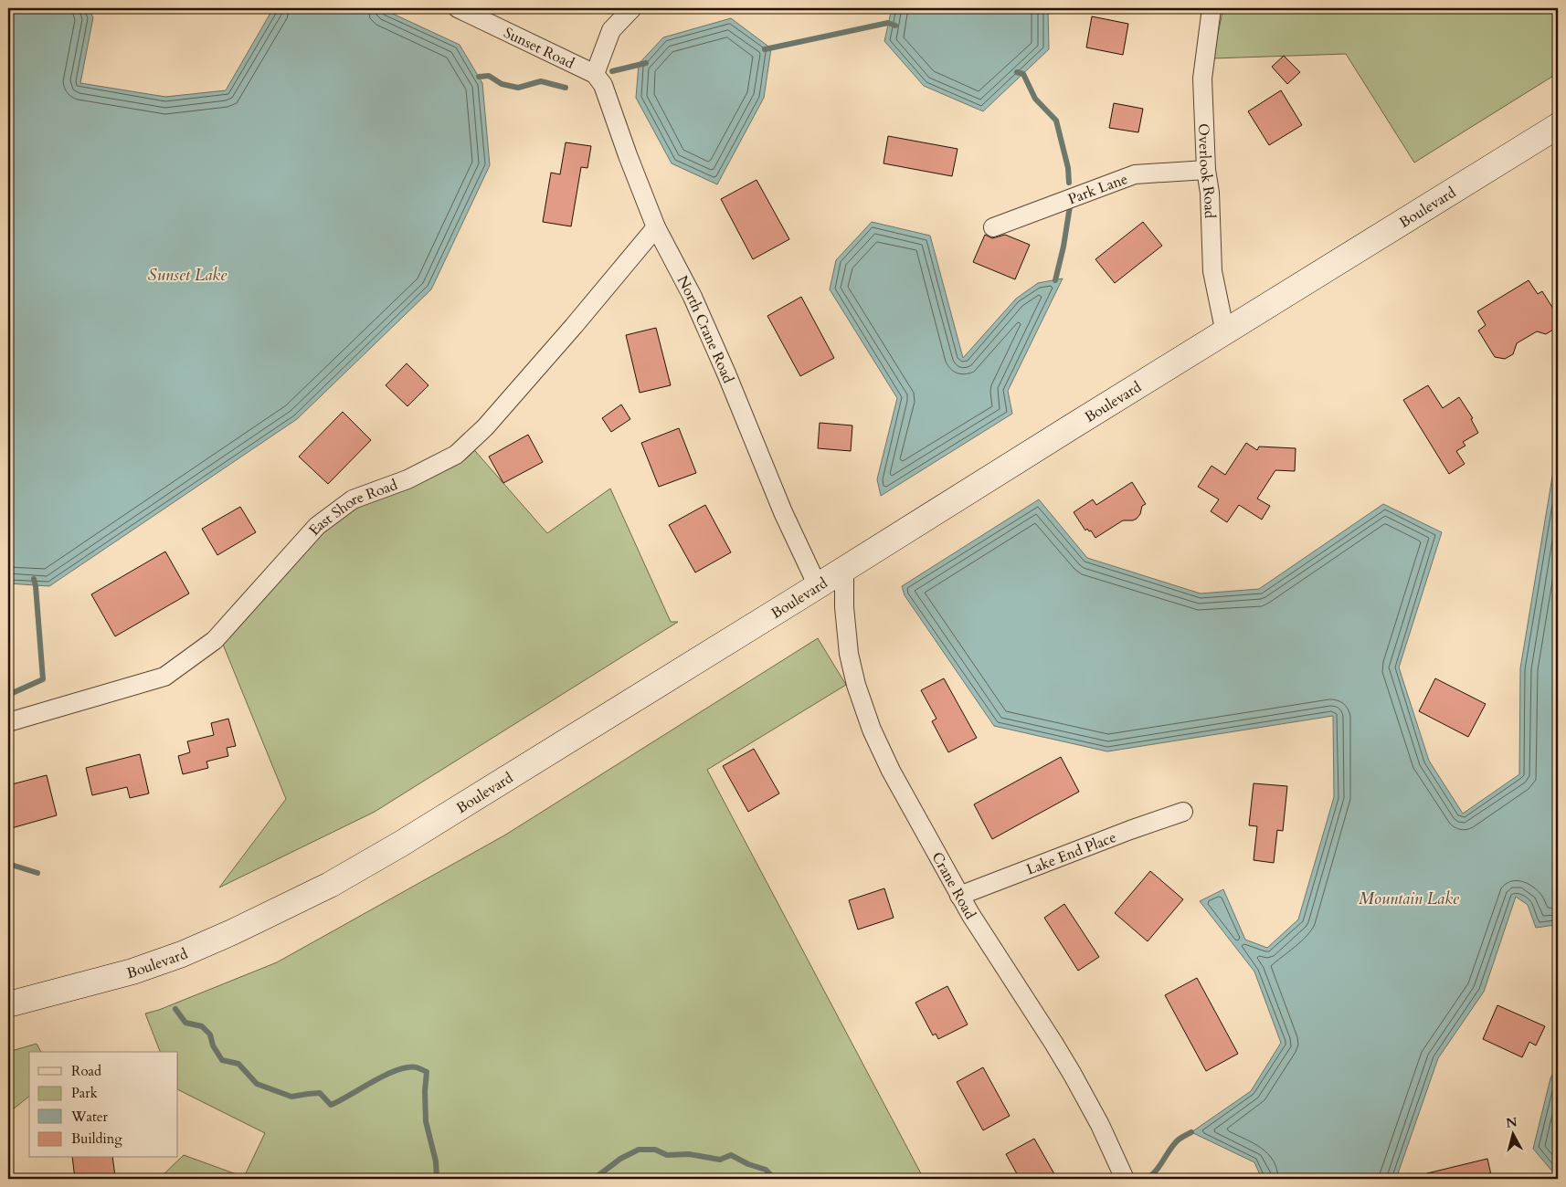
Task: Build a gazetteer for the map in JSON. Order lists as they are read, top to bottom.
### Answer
{
  "streets": {
    "main road": ["Boulevard"],
    "street": [
      "Sunset Road",
      "Overlook Road",
      "Park Lane",
      "North Crane Road",
      "East Shore Road",
      "Lake End Place",
      "Crane Road"
    ]
  },
  "crossings": [
    ["Sunset Road", "North Crane Road"],
    ["Overlook Road", "Park Lane"],
    ["Overlook Road", "Boulevard"],
    ["Boulevard", "North Crane Road"],
    ["Boulevard", "Crane Road"],
    ["North Crane Road", "East Shore Road"],
    ["Lake End Place", "Crane Road"]
  ],
  "water": ["Sunset Lake", "Mountain Lake"],
  "legend": [
    "Road",
    "Park",
    "Water",
    "Building"
  ],
  "north": "top"
}
